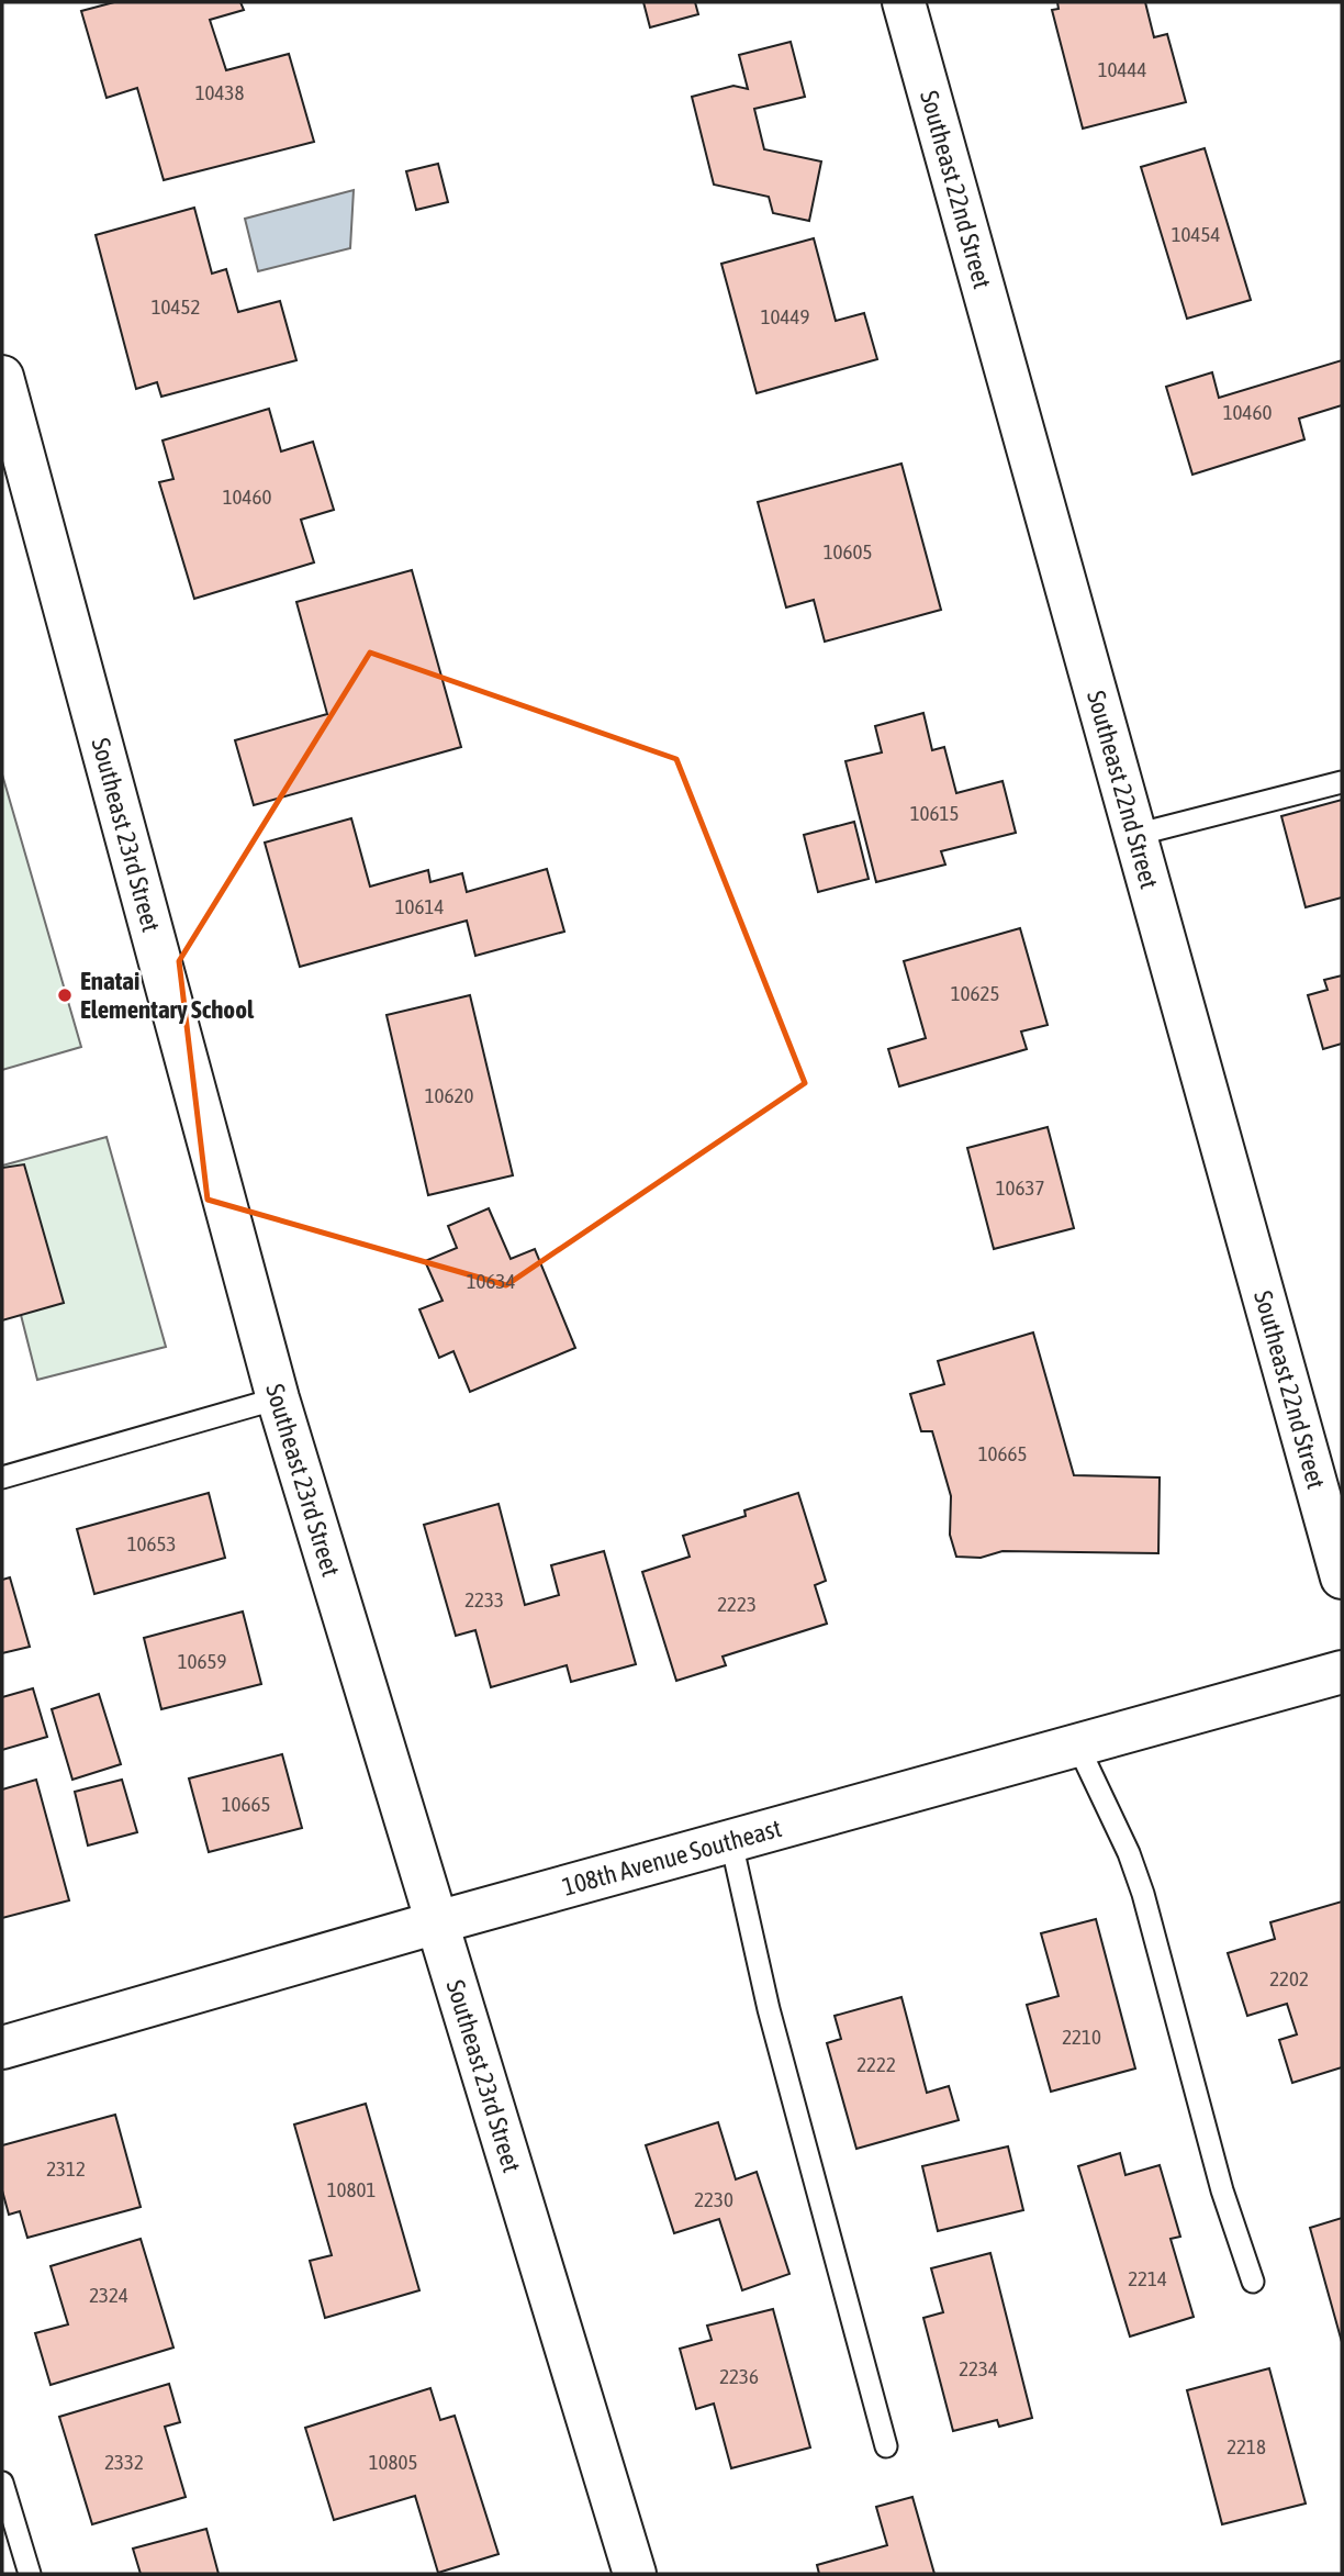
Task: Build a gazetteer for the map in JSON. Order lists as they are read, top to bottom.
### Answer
{
  "streets": {
    "street": ["Southeast 22nd Street", "Southeast 23rd Street", "108th Avenue Southeast"]
  },
  "crossings": [
    ["Southeast 23rd Street", "108th Avenue Southeast"]
  ],
  "places": ["Enatai Elementary School"],
  "house_numbers": [
    "10444",
    "10438",
    "10454",
    "10452",
    "10449",
    "10460",
    "10460",
    "10605",
    "10615",
    "10614",
    "10625",
    "10620",
    "10637",
    "10634",
    "10665",
    "10653",
    "2233",
    "2223",
    "10659",
    "10665",
    "2202",
    "2210",
    "2222",
    "2312",
    "10801",
    "2230",
    "2214",
    "2324",
    "2234",
    "2236",
    "2218",
    "2332",
    "10805"
  ]
}
